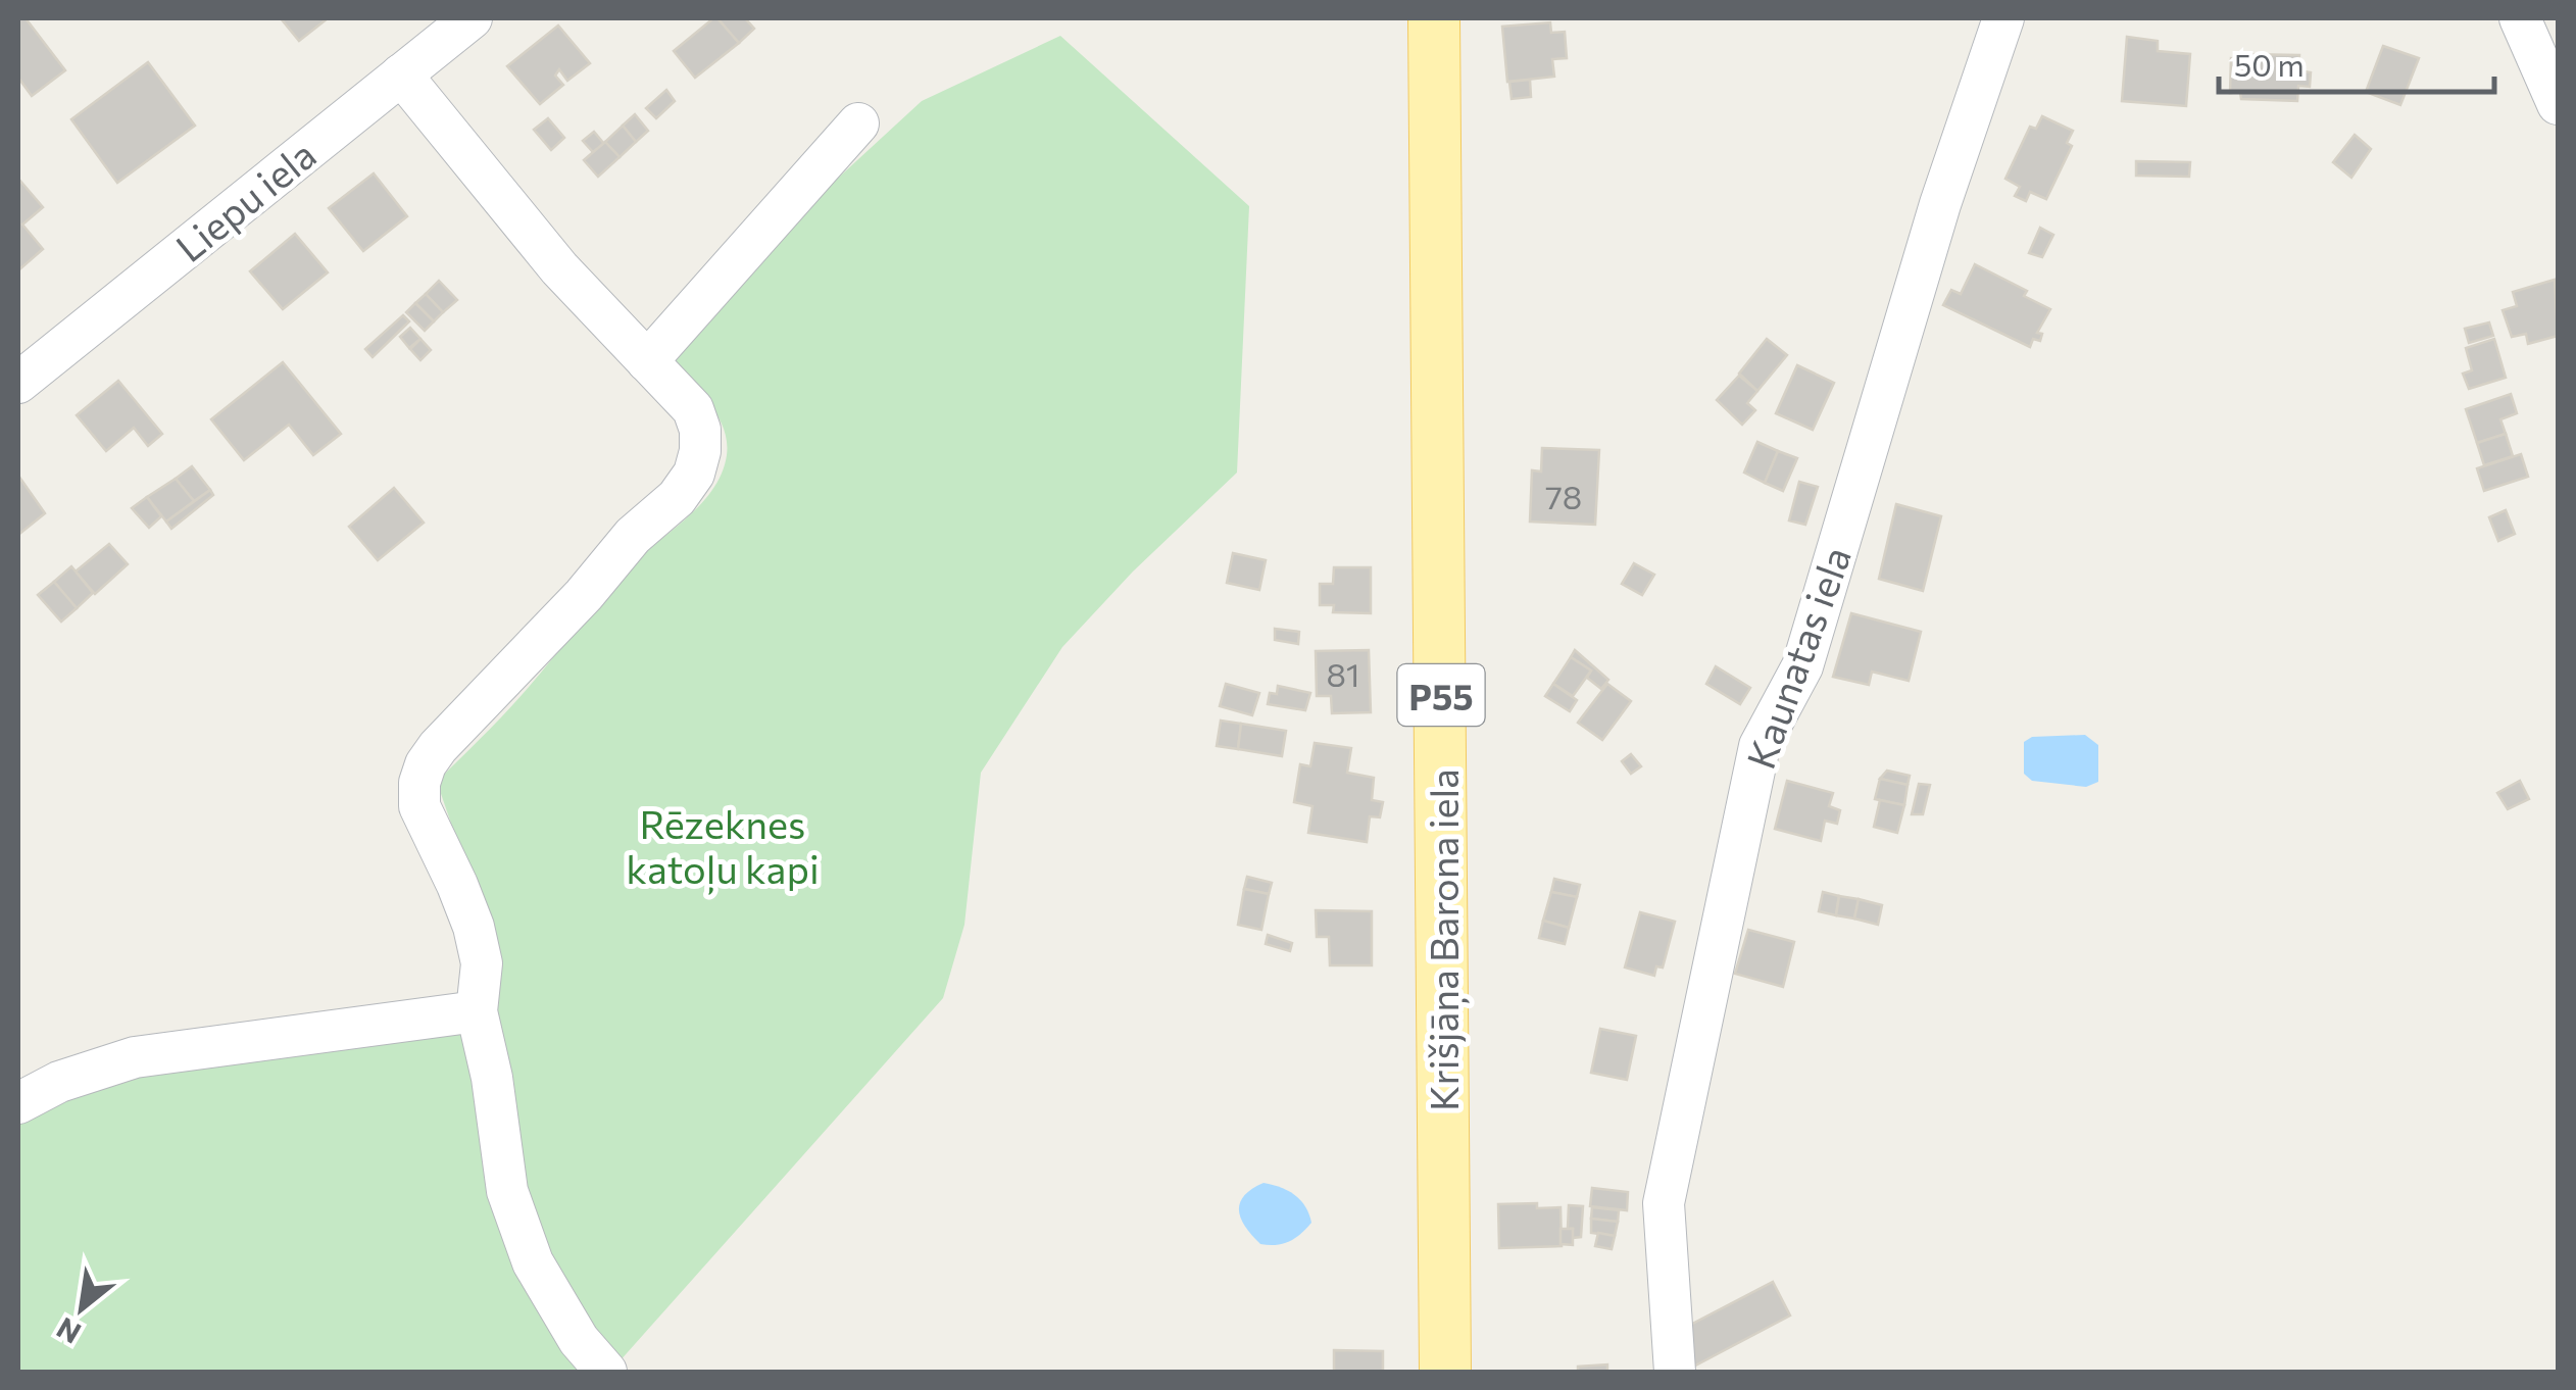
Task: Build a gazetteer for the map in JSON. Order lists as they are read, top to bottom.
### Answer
{
  "streets": {
    "main road": ["P55", "Krišjāņa Barona iela"],
    "street": ["Liepu iela", "Kaunatas iela"]
  },
  "parks": ["Rēzeknes katoļu kapi"],
  "house_numbers": ["78", "81"],
  "scale_bar": "50 m",
  "north": "bottom left"
}
